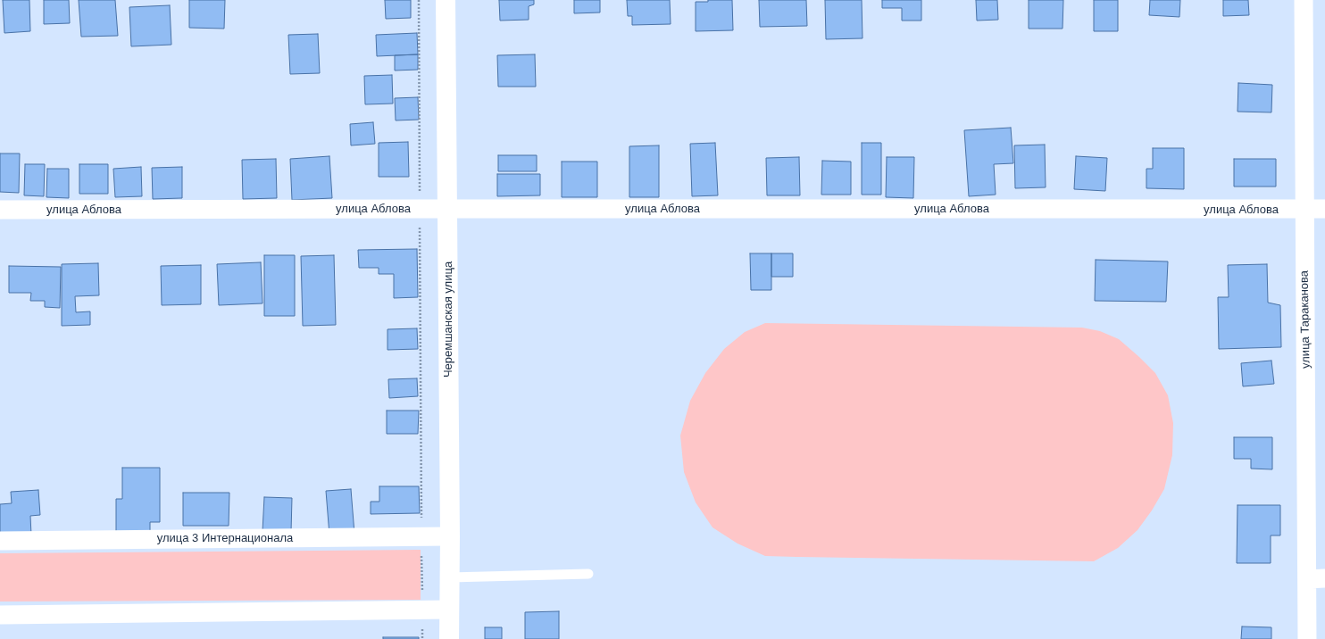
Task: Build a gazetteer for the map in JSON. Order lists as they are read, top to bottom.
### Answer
{
  "streets": {
    "main road": ["Черемшанская улица"],
    "street": ["улица Аблова", "улица Тараканова", "улица 3 Интернационала"]
  },
  "crossings": [
    ["улица Аблова", "Черемшанская улица"],
    ["улица Аблова", "улица Тараканова"],
    ["Черемшанская улица", "улица 3 Интернационала"]
  ]
}
